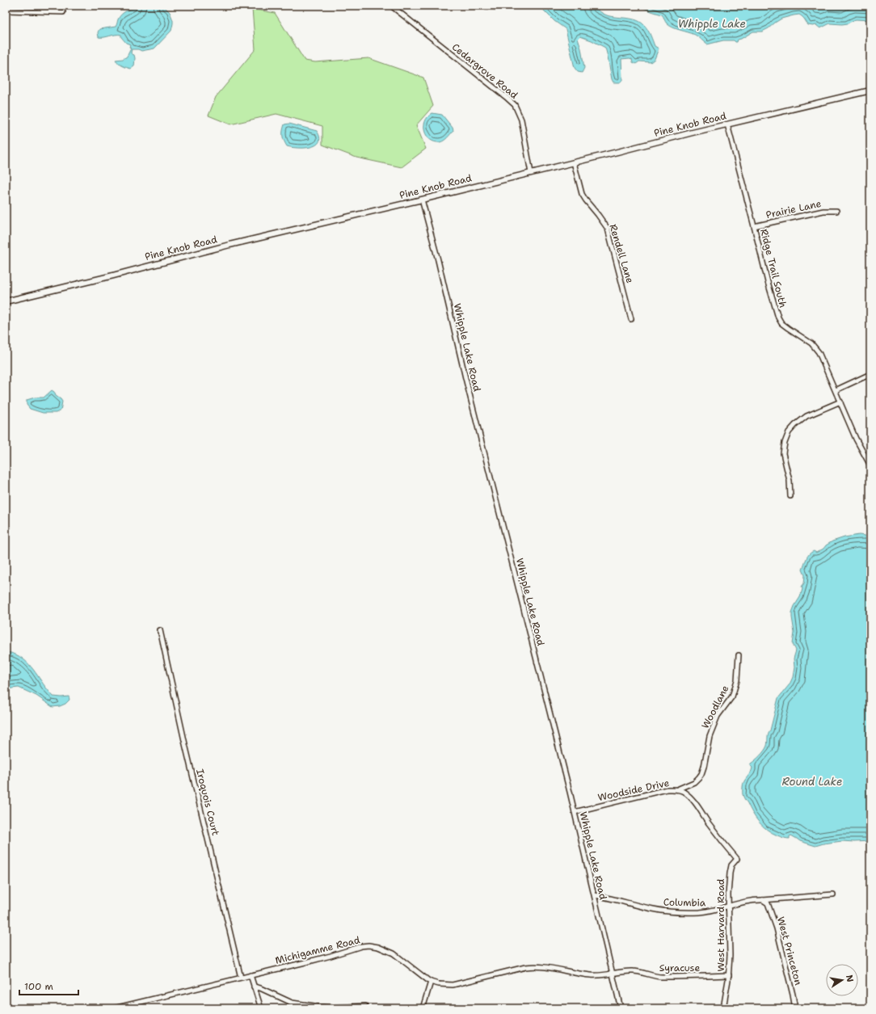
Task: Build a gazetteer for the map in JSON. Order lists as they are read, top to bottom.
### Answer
{
  "streets": {
    "street": [
      "Cedargrove Road",
      "Pine Knob Road",
      "Prairie Lane",
      "Rendell Lane",
      "Ridge Trail South",
      "Whipple Lake Road",
      "Woodlane",
      "Woodside Drive",
      "Iroquois Court",
      "Columbia",
      "West Harvard Road",
      "Michigamme Road",
      "West Princeton",
      "Syracuse"
    ]
  },
  "crossings": [
    ["Cedargrove Road", "Pine Knob Road"],
    ["Pine Knob Road", "Rendell Lane"],
    ["Pine Knob Road", "Ridge Trail South"],
    ["Pine Knob Road", "Whipple Lake Road"],
    ["Prairie Lane", "Ridge Trail South"],
    ["Whipple Lake Road", "Woodside Drive"],
    ["Whipple Lake Road", "Columbia"],
    ["Whipple Lake Road", "Michigamme Road"],
    ["Whipple Lake Road", "Syracuse"],
    ["Woodlane", "Woodside Drive"],
    ["Woodlane", "West Harvard Road"],
    ["Woodside Drive", "West Harvard Road"],
    ["Iroquois Court", "Michigamme Road"],
    ["Columbia", "West Harvard Road"],
    ["Columbia", "West Princeton"],
    ["West Harvard Road", "Syracuse"],
    ["Michigamme Road", "Syracuse"]
  ],
  "water": ["Whipple Lake", "Round Lake"],
  "scale_bar": "100 m",
  "north": "right"
}
